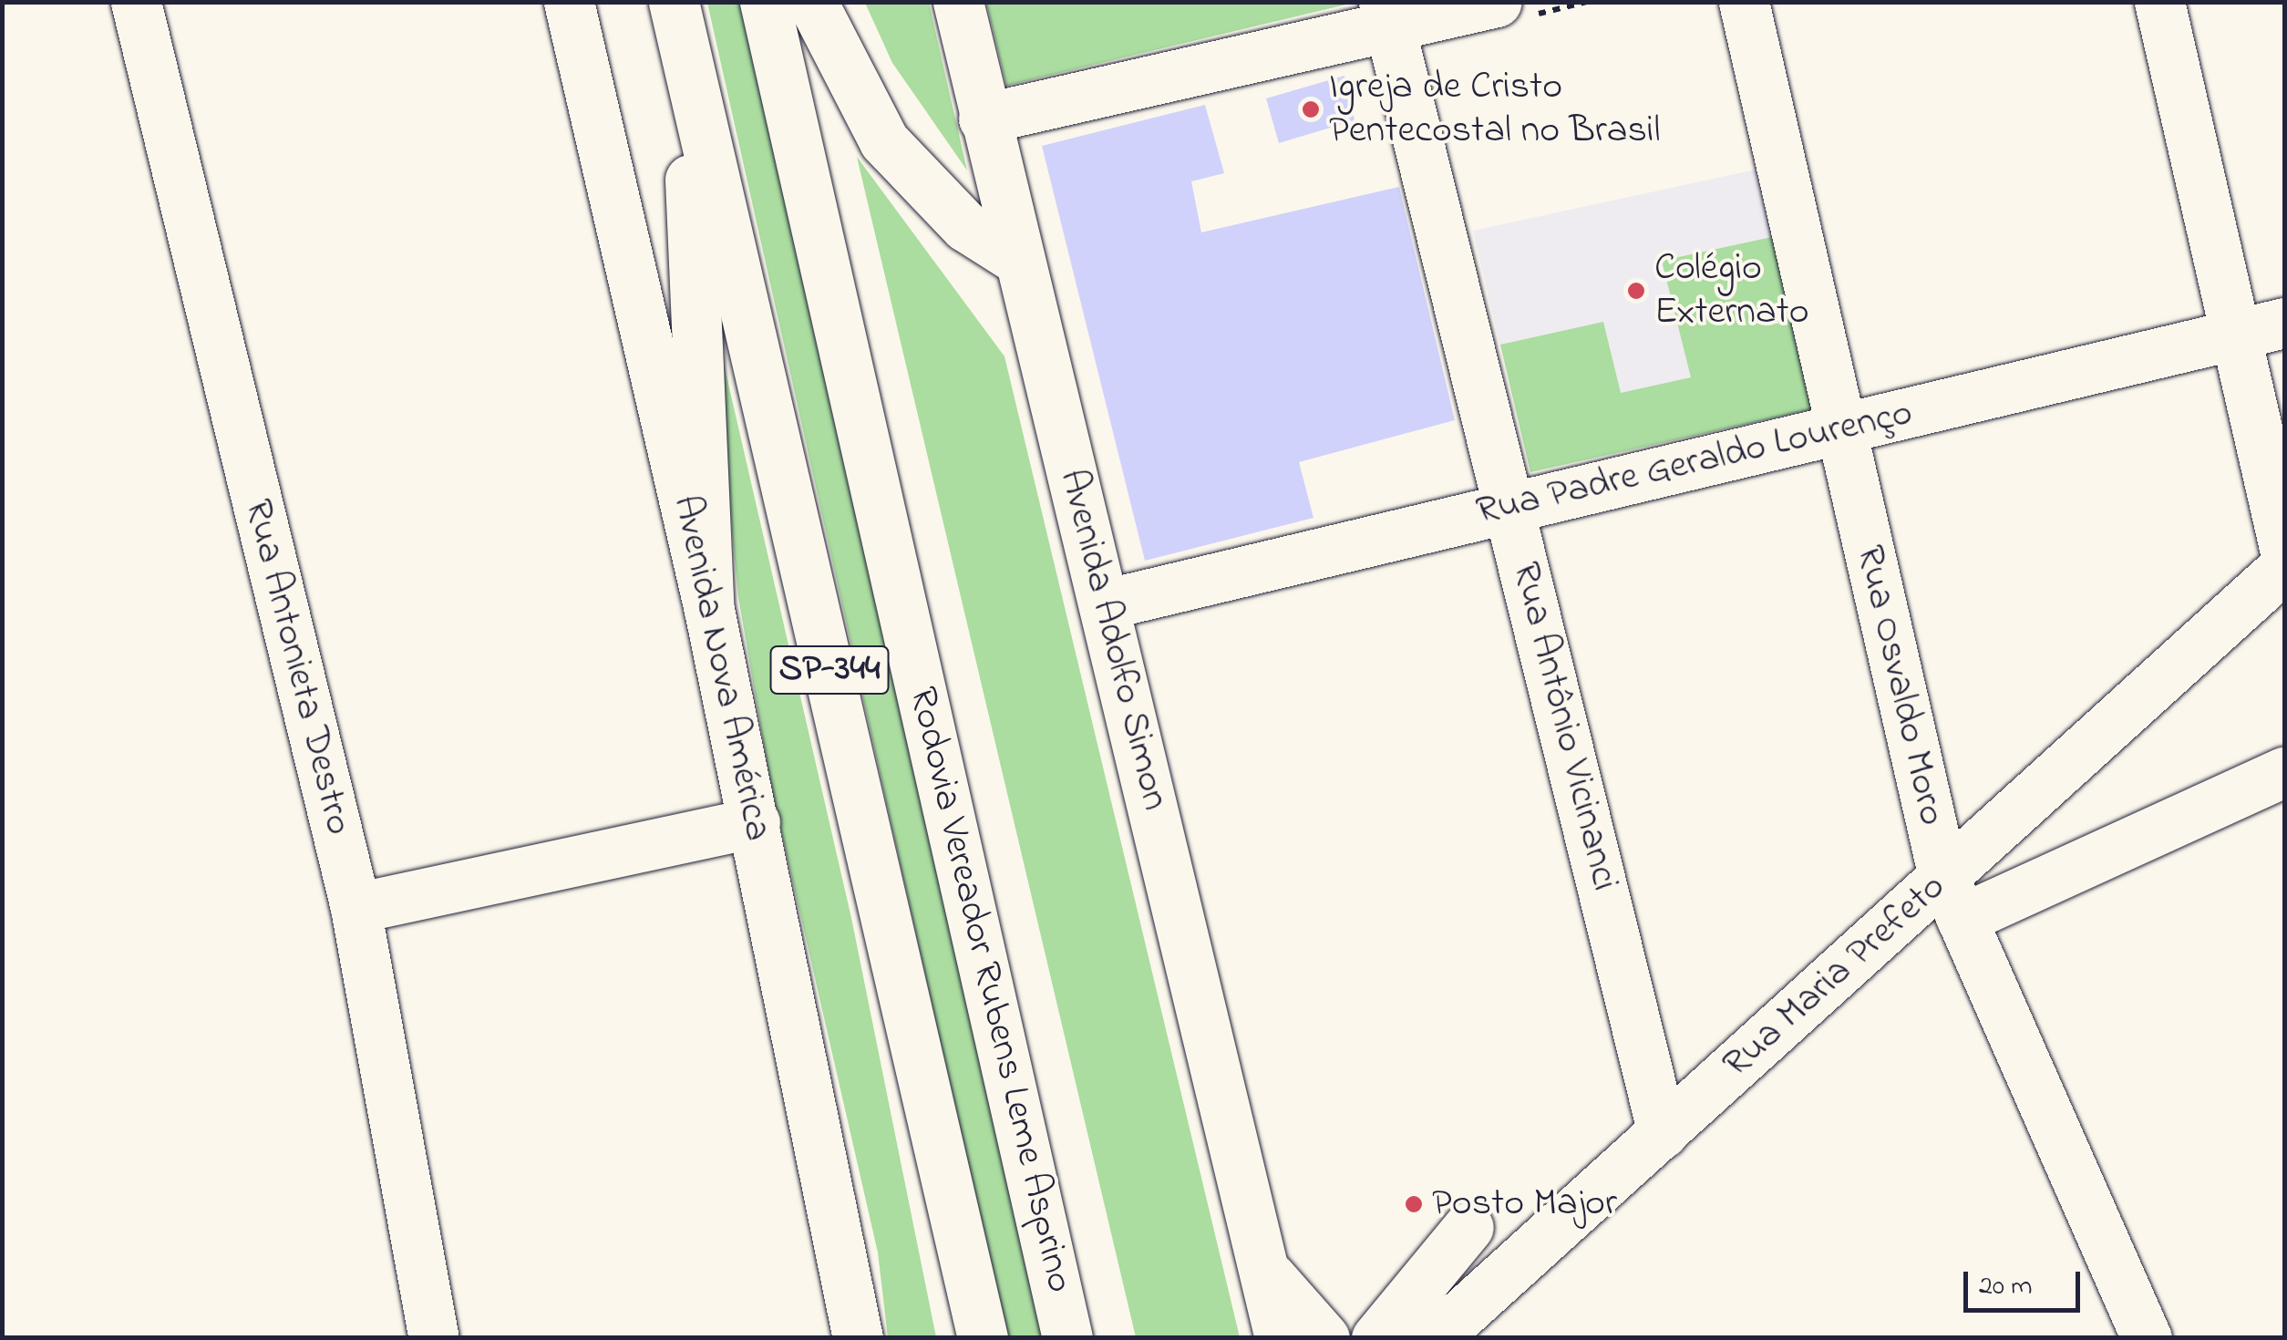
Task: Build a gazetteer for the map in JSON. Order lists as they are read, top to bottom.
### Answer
{
  "streets": {
    "main road": [
      "Rua Padre Geraldo Lourenço",
      "Avenida Adolfo Simon",
      "Rua Antonieta Destro",
      "Avenida Nova América",
      "SP-344",
      "Rua Osvaldo Moro",
      "Rua Antônio Vicinanci",
      "Rua Maria Prefeto",
      "Rodovia Vereador Rubens Leme Asprino"
    ]
  },
  "crossings": [
    ["Rua Padre Geraldo Lourenço", "Avenida Adolfo Simon"],
    ["Rua Padre Geraldo Lourenço", "Rua Osvaldo Moro"],
    ["Rua Padre Geraldo Lourenço", "Rua Antônio Vicinanci"],
    ["Rua Osvaldo Moro", "Rua Maria Prefeto"],
    ["Rua Antônio Vicinanci", "Rua Maria Prefeto"]
  ],
  "places": ["Igreja de Cristo Pentecostal no Brasil", "Colégio Externato", "Posto Major"],
  "scale_bar": "20 m"
}
